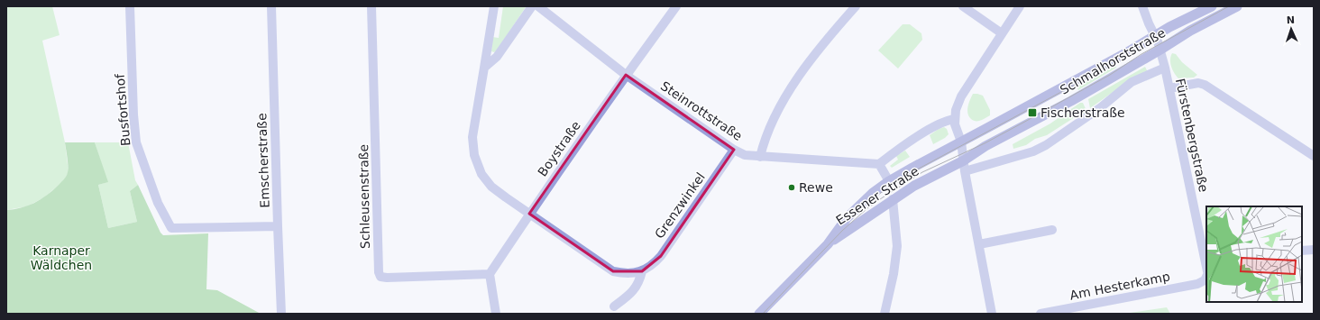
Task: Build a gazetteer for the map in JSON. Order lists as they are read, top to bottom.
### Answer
{
  "streets": {
    "main road": ["Schmalhorststraße", "Essener Straße"],
    "street": [
      "Busfortshof",
      "Steinrottstraße",
      "Fürstenbergstraße",
      "Boystraße",
      "Emscherstraße",
      "Schleusenstraße",
      "Grenzwinkel",
      "Am Hesterkamp"
    ]
  },
  "crossings": [
    ["Schmalhorststraße", "Fürstenbergstraße"],
    ["Schmalhorststraße", "Essener Straße"],
    ["Busfortshof", "Emscherstraße"],
    ["Steinrottstraße", "Boystraße"],
    ["Steinrottstraße", "Essener Straße"],
    ["Steinrottstraße", "Grenzwinkel"],
    ["Fürstenbergstraße", "Am Hesterkamp"],
    ["Boystraße", "Schleusenstraße"]
  ],
  "parks": ["Karnaper Wäldchen"],
  "places": {
    "transit": ["Fischerstraße"],
    "other": ["Rewe"]
  },
  "north": "top"
}
